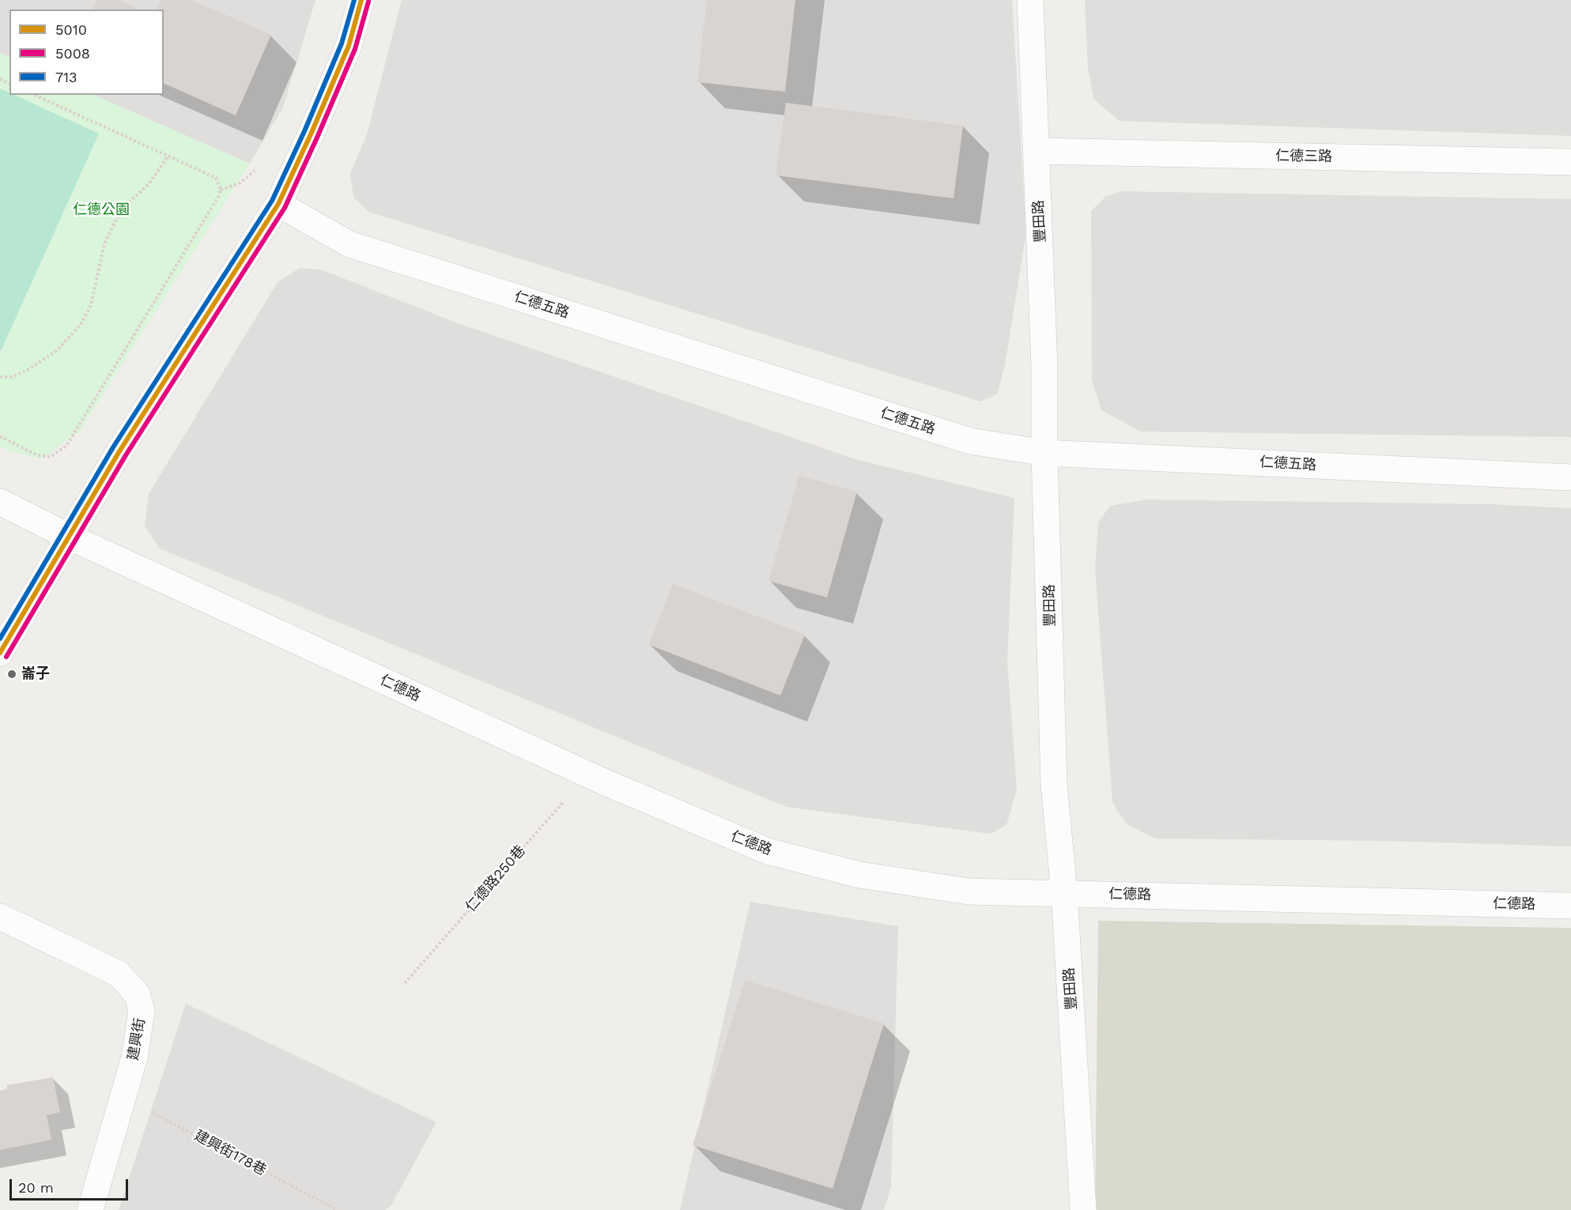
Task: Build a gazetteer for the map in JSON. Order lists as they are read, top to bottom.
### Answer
{
  "streets": {
    "street": [
      "仁德三路",
      "豐田路",
      "仁德五路",
      "仁德路",
      "建興街"
    ],
    "path": ["仁德路250巷", "建興街178巷"]
  },
  "crossings": [
    ["仁德三路", "豐田路"],
    ["豐田路", "仁德五路"],
    ["豐田路", "仁德路"],
    ["仁德路", "仁德路250巷"],
    ["建興街", "建興街178巷"]
  ],
  "parks": ["仁德公園"],
  "places": ["崙子"],
  "lines": ["transit line 5010", "transit line 713", "transit line 5008"],
  "legend": ["5010", "5008", "713"],
  "scale_bar": "20 m"
}
